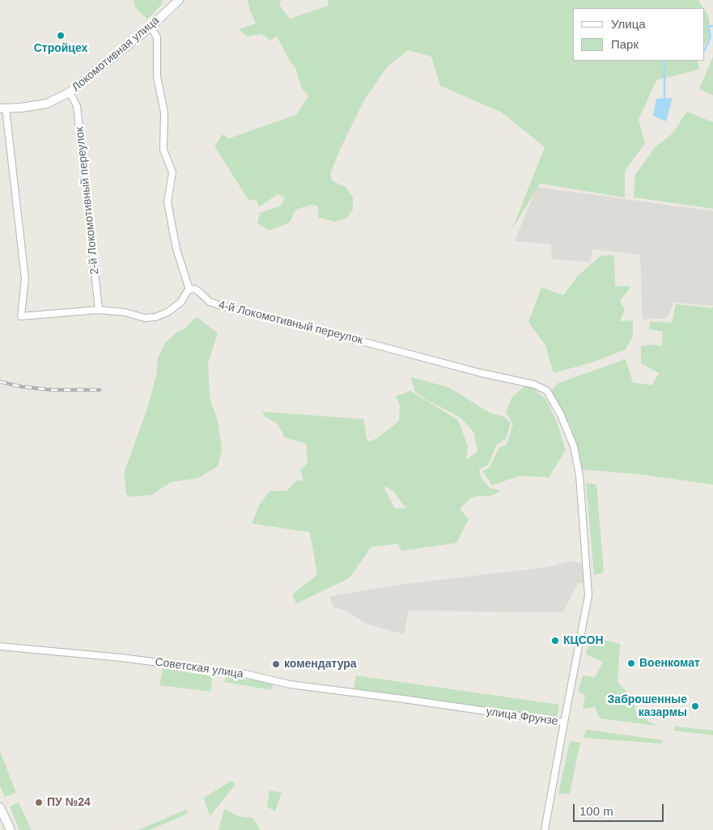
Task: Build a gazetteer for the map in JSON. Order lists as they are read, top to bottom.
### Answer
{
  "streets": {
    "street": [
      "Локомотивная улица",
      "2-й Локомотивный переулок",
      "4-й Локомотивный переулок",
      "Советская улица",
      "улица Фрунзе"
    ]
  },
  "crossings": [
    ["Локомотивная улица", "2-й Локомотивный переулок"],
    ["4-й Локомотивный переулок", "улица Фрунзе"],
    ["Советская улица", "улица Фрунзе"]
  ],
  "places": [
    "Стройцех",
    "КЦСОН",
    "Военкомат",
    "комендатура",
    "Заброшенные казармы",
    "ПУ №24"
  ],
  "legend": ["Улица", "Парк"],
  "scale_bar": "100 m"
}
